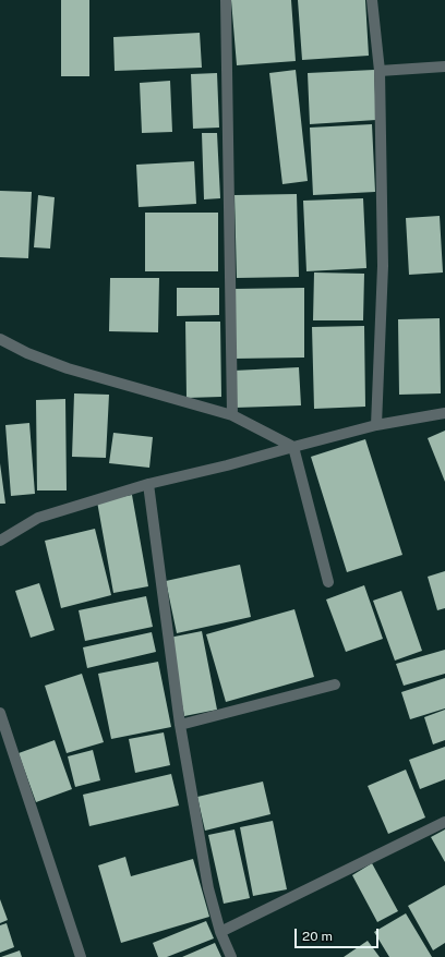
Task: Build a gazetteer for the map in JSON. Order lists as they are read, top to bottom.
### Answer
{
  "scale_bar": "20 m"
}
